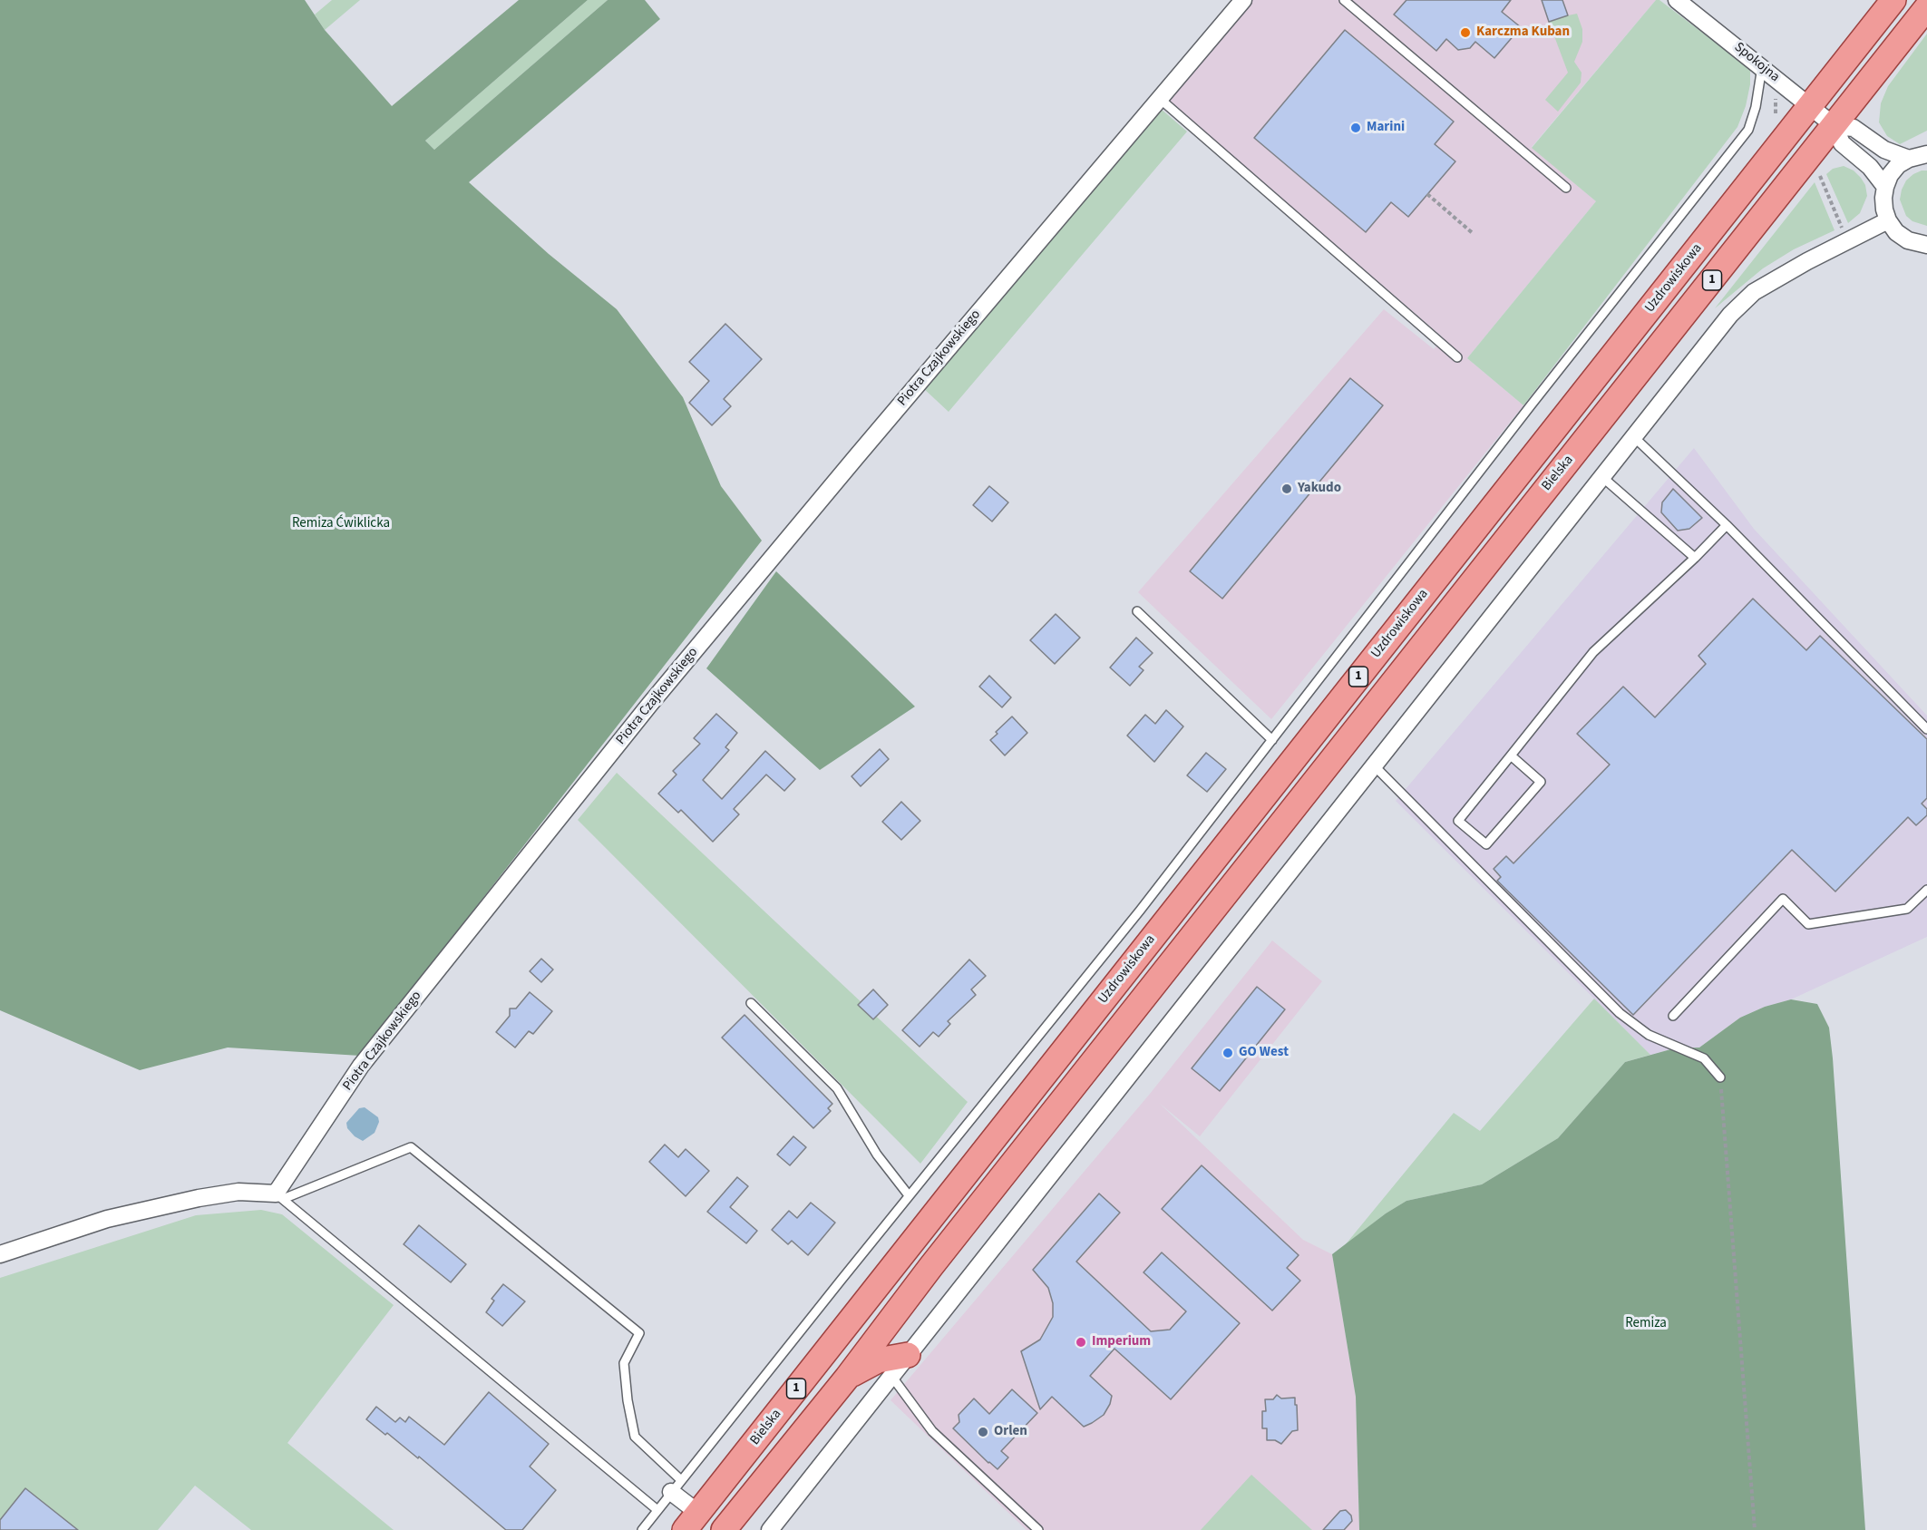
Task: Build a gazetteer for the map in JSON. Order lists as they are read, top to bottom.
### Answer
{
  "streets": {
    "main road": ["Uzdrowiskowa", "1", "Bielska"],
    "street": ["Spokojna", "Piotra Czajkowskiego"]
  },
  "crossings": [
    ["Spokojna", "Uzdrowiskowa"],
    ["Spokojna", "1"],
    ["Spokojna", "Bielska"],
    ["Uzdrowiskowa", "Bielska"],
    ["1", "Bielska"]
  ],
  "parks": ["Remiza Ćwiklicka", "Remiza"],
  "places": [
    "Karczma Kuban",
    "Marini",
    "Yakudo",
    "GO West",
    "Imperium",
    "Orlen"
  ]
}
